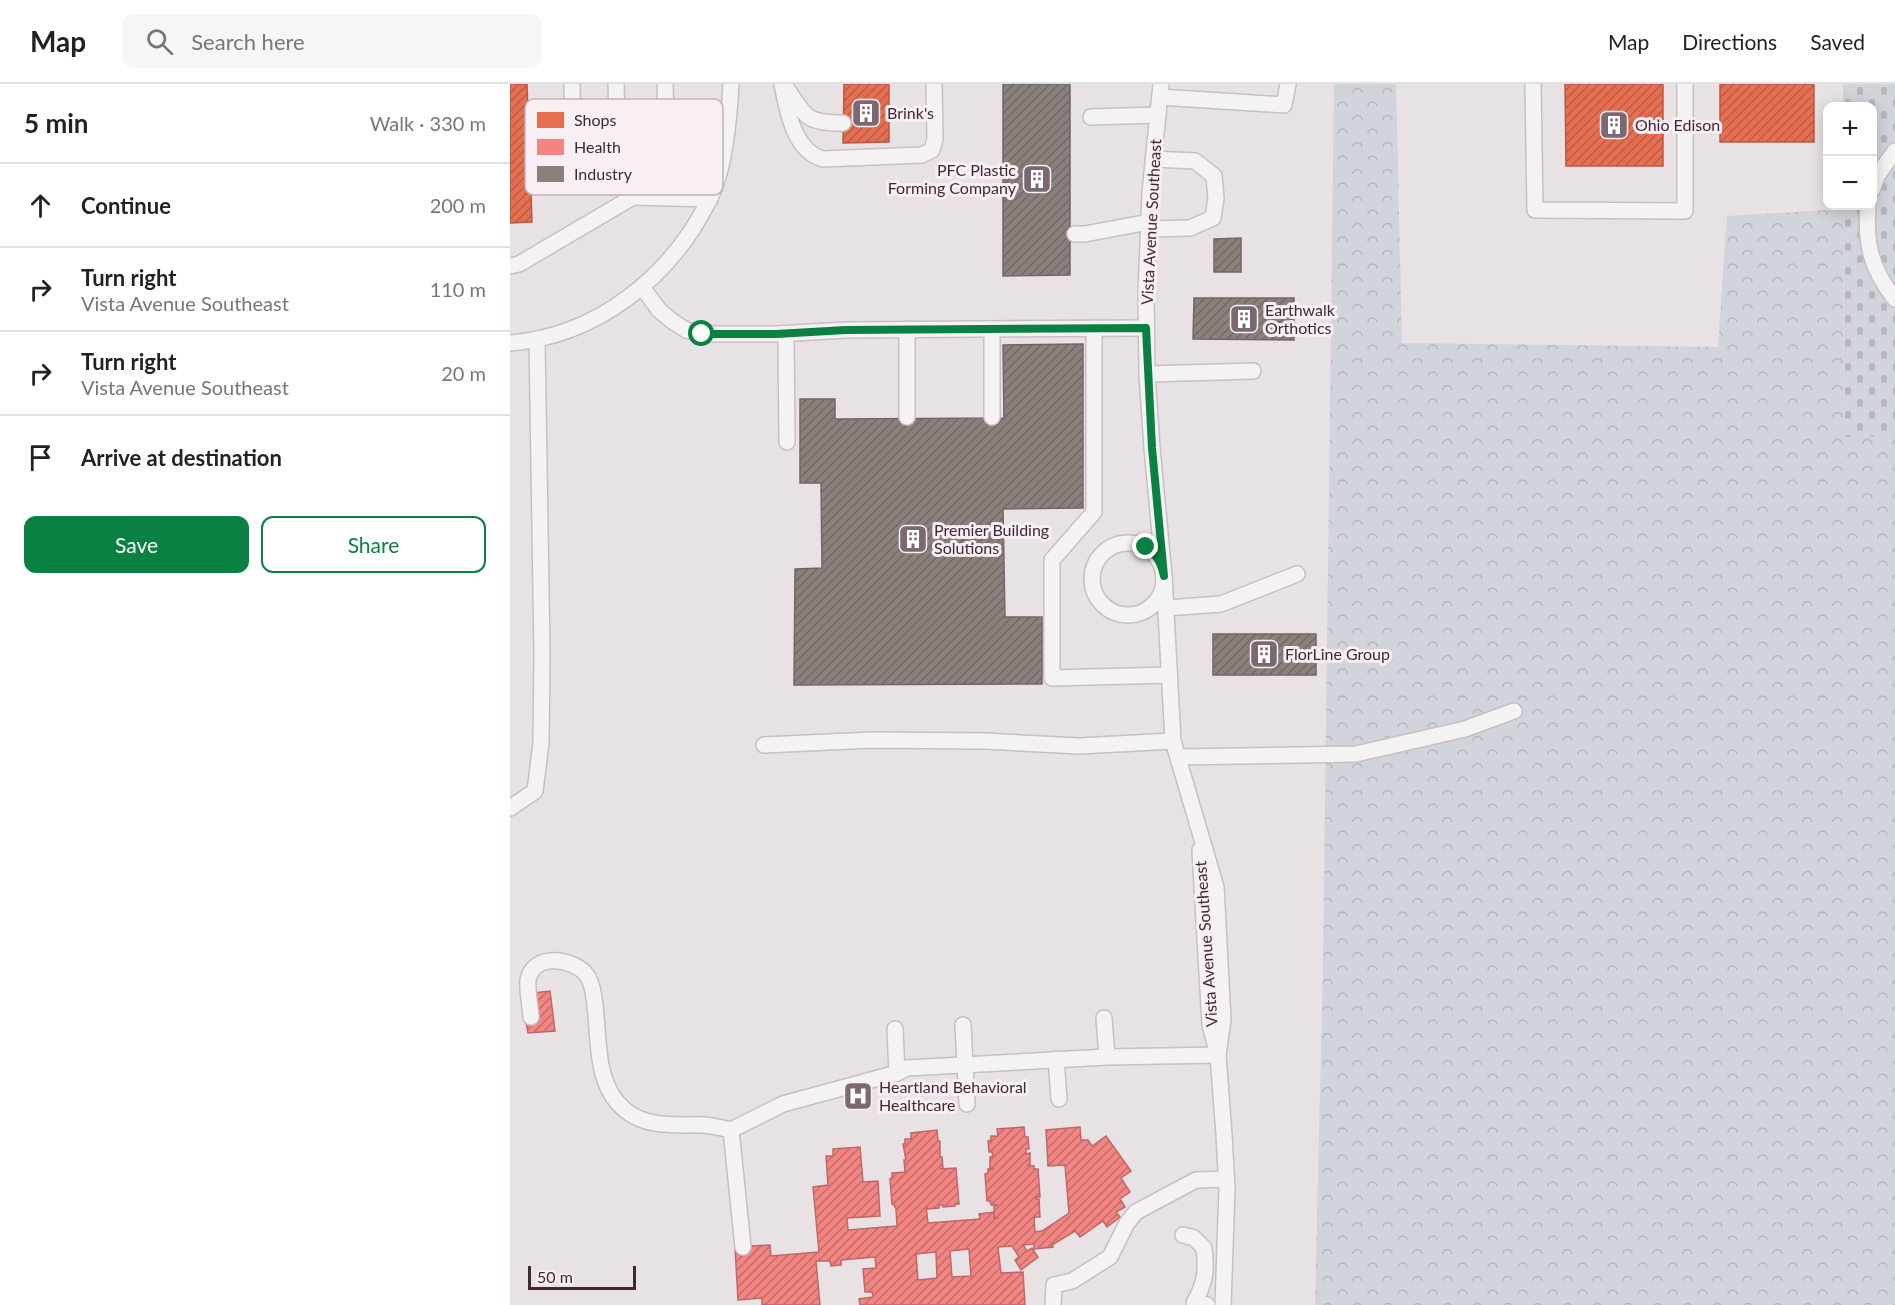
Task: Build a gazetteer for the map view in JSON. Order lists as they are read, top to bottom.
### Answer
{
  "streets": {
    "street": ["Vista Avenue Southeast"]
  },
  "places": {
    "building": [
      "Brink's",
      "Ohio Edison",
      "PFC Plastic Forming Company",
      "Earthwalk Orthotics",
      "Premier Building Solutions",
      "FlorLine Group"
    ],
    "hospital": ["Heartland Behavioral Healthcare"]
  },
  "legend": ["Shops", "Health", "Industry"],
  "scale_bar": "50 m",
  "page": {
    "header": "Map",
    "search": "Search here",
    "nav": ["Map", "Directions", "Saved"],
    "heading": ["5 min", "Walk · 330 m"],
    "map_buttons": ["+", "−"],
    "list": [
      ["Continue", "200 m"],
      ["Turn right", "Vista Avenue Southeast", "110 m"],
      ["Turn right", "Vista Avenue Southeast", "20 m"],
      "Arrive at destination"
    ],
    "buttons": ["Save", "Share"],
    "scale": "50 m"
  }
}
